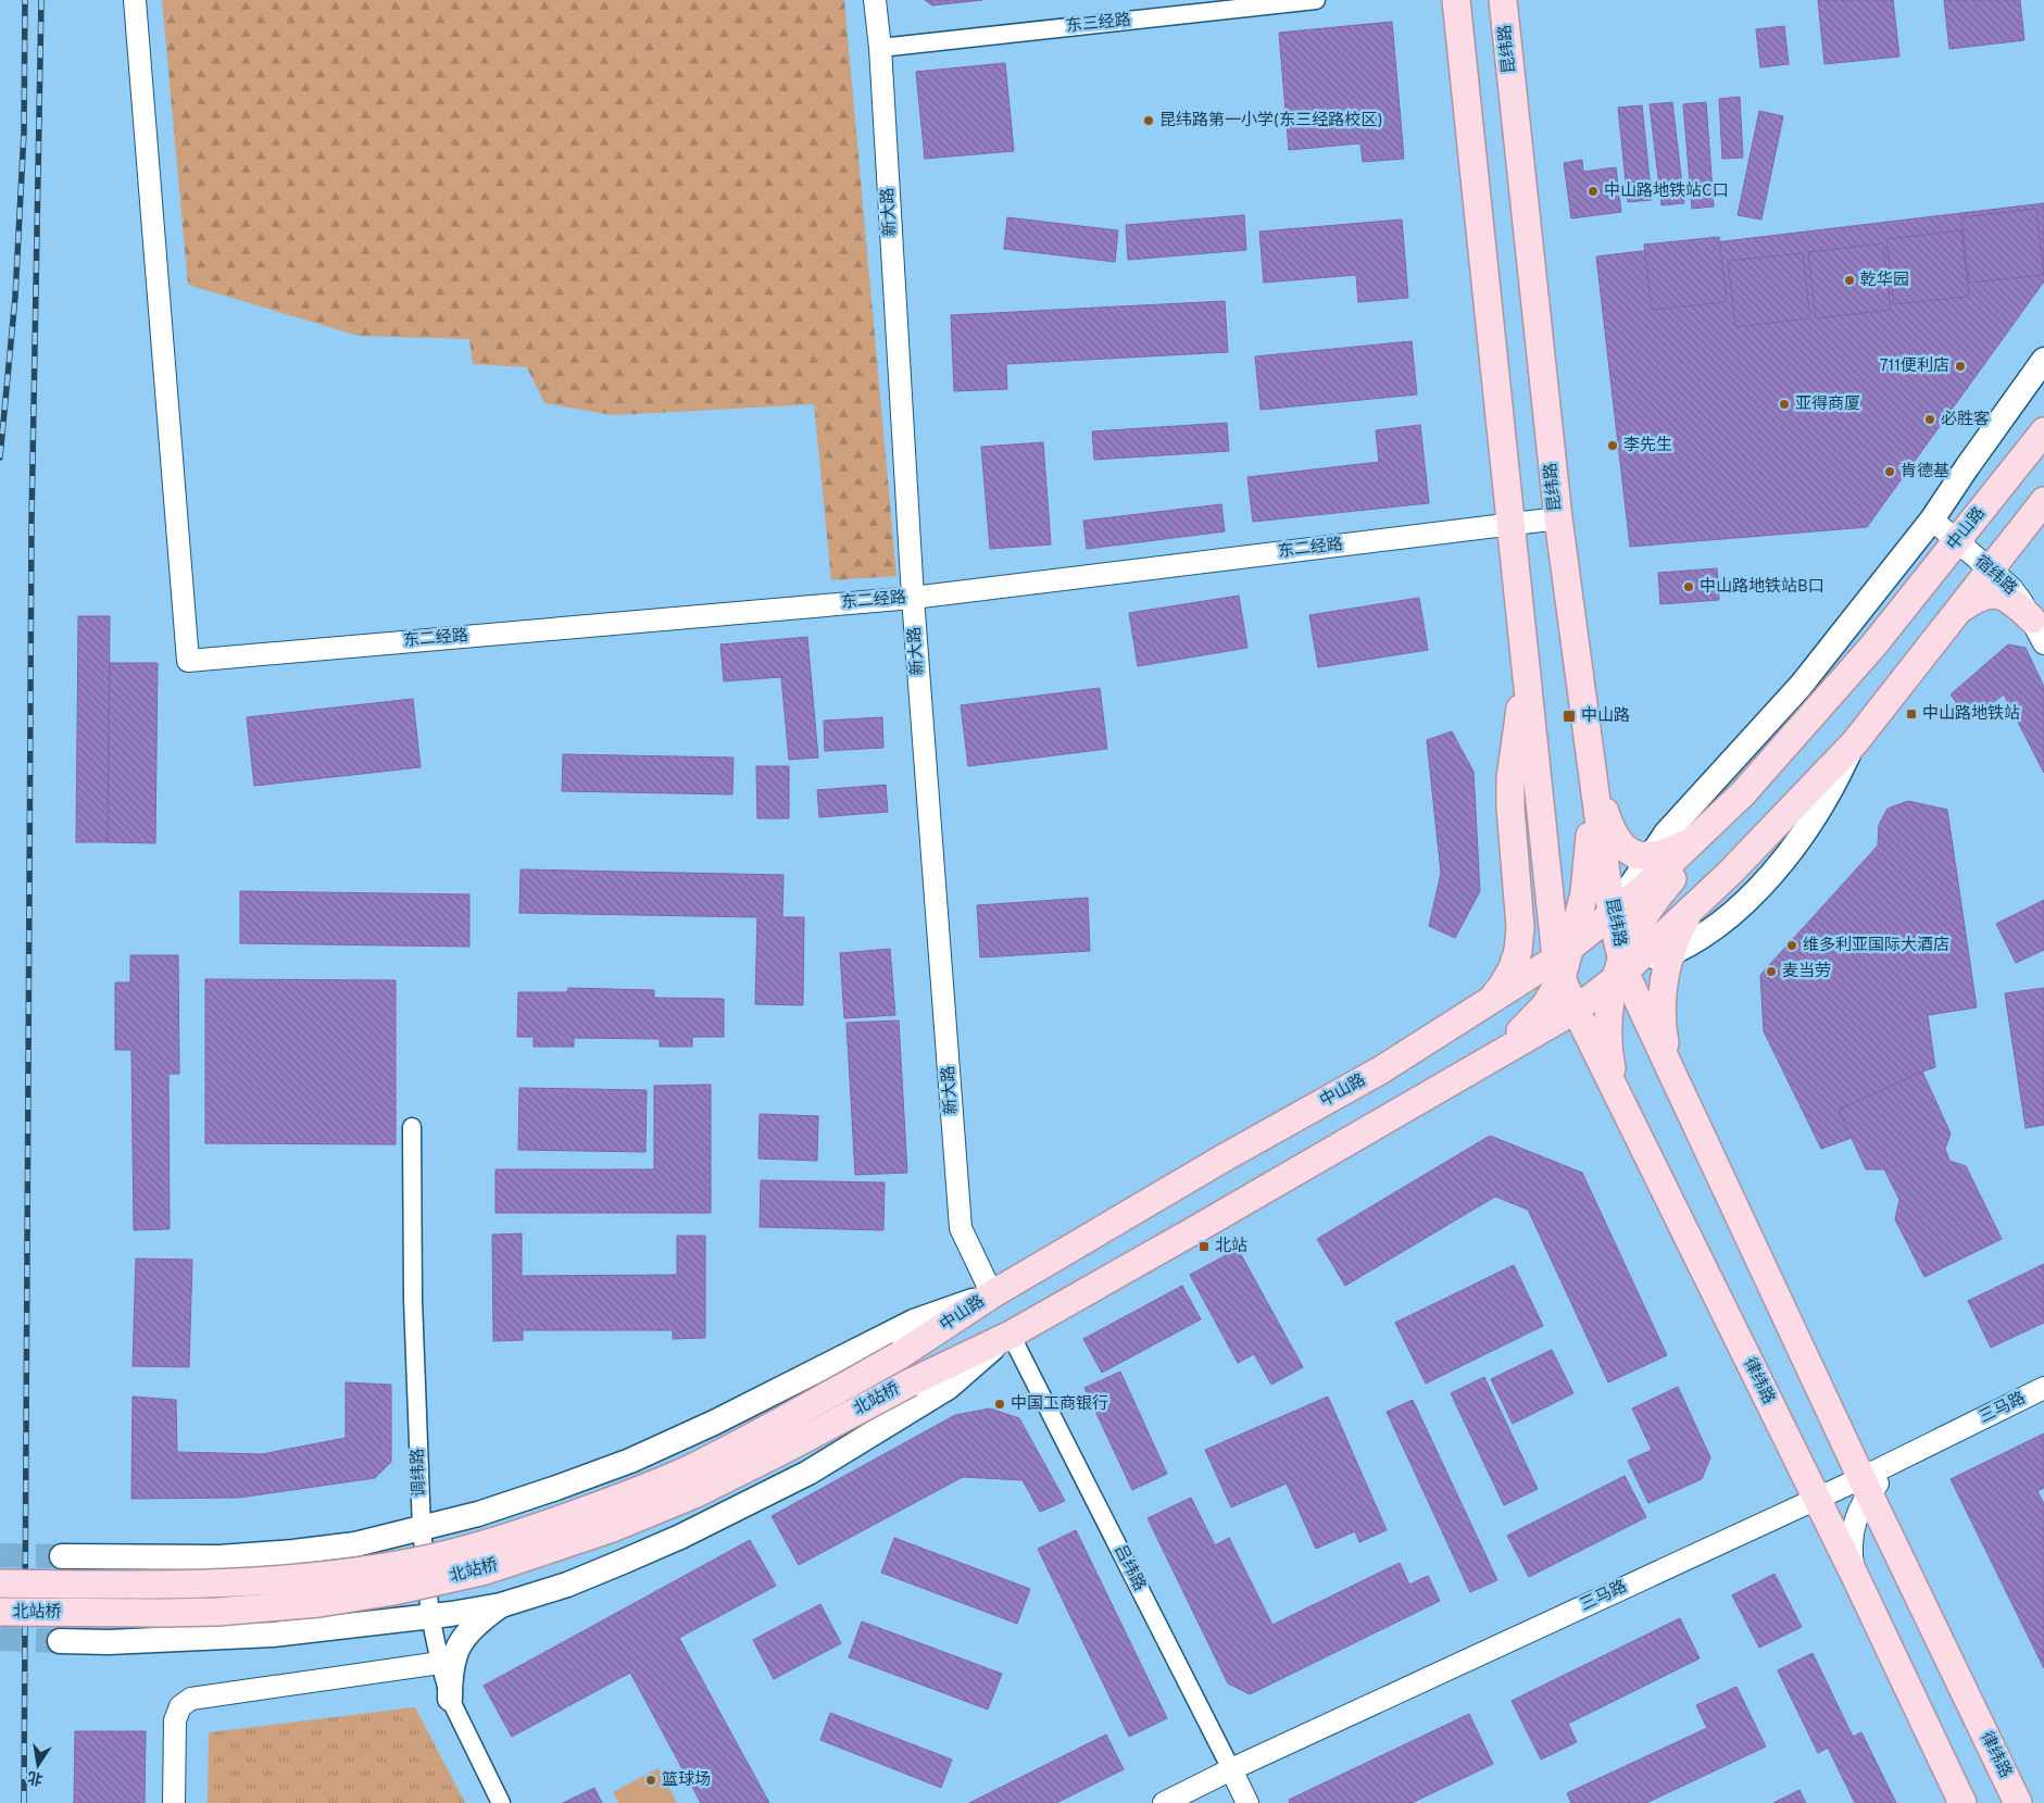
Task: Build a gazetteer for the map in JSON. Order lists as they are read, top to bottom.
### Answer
{
  "streets": {
    "main road": [
      "昆纬路",
      "中山路",
      "律纬路",
      "北站桥"
    ],
    "street": [
      "东三经路",
      "新大路",
      "东二经路",
      "宿纬路",
      "三马路",
      "调纬路",
      "吕纬路"
    ]
  },
  "crossings": [
    ["东三经路", "新大路"],
    ["昆纬路", "中山路"],
    ["昆纬路", "东二经路"],
    ["昆纬路", "律纬路"],
    ["新大路", "中山路"],
    ["新大路", "东二经路"],
    ["中山路", "宿纬路"],
    ["中山路", "律纬路"],
    ["中山路", "北站桥"],
    ["律纬路", "三马路"],
    ["北站桥", "吕纬路"],
    ["三马路", "吕纬路"]
  ],
  "places": {
    "other": [
      "昆纬路第一小学(东三经路校区)",
      "中山路地铁站C口",
      "乾华园",
      "711便利店",
      "亚得商厦",
      "必胜客",
      "李先生",
      "肯德基",
      "中山路地铁站B口",
      "维多利亚国际大酒店",
      "麦当劳",
      "中国工商银行",
      "篮球场"
    ],
    "transit": ["中山路地铁站", "中山路", "北站"]
  },
  "north": "bottom"
}
